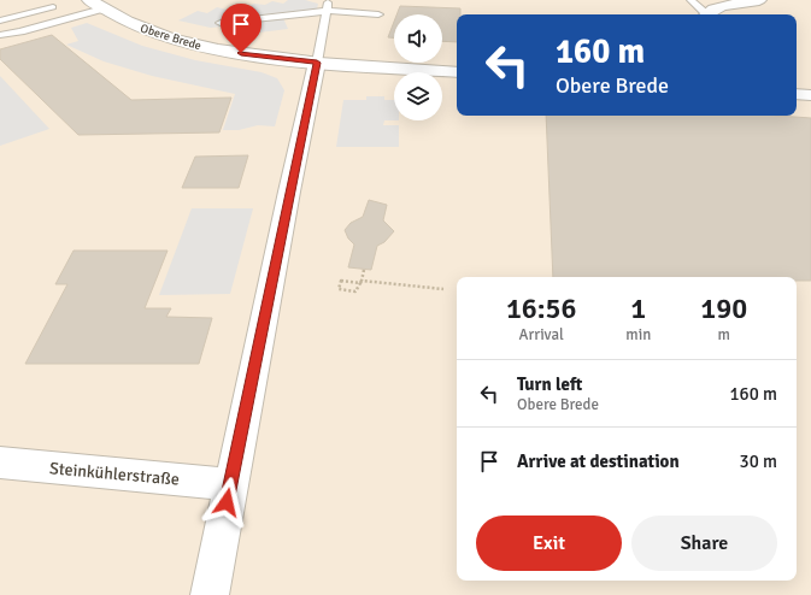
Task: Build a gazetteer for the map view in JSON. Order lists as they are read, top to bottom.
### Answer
{
  "streets": {
    "street": ["Obere Brede", "Steinkühlerstraße"]
  },
  "page": {
    "turn": ["160 m", "Obere Brede"],
    "eta": [
      "16:56",
      "Arrival",
      "1",
      "min",
      "190",
      "m"
    ],
    "list": [
      {
        "name": "Turn left",
        "note": "Obere Brede",
        "value": "160 m"
      },
      {
        "name": "Arrive at destination",
        "value": "30 m"
      }
    ],
    "buttons": ["Exit", "Share"]
  }
}
